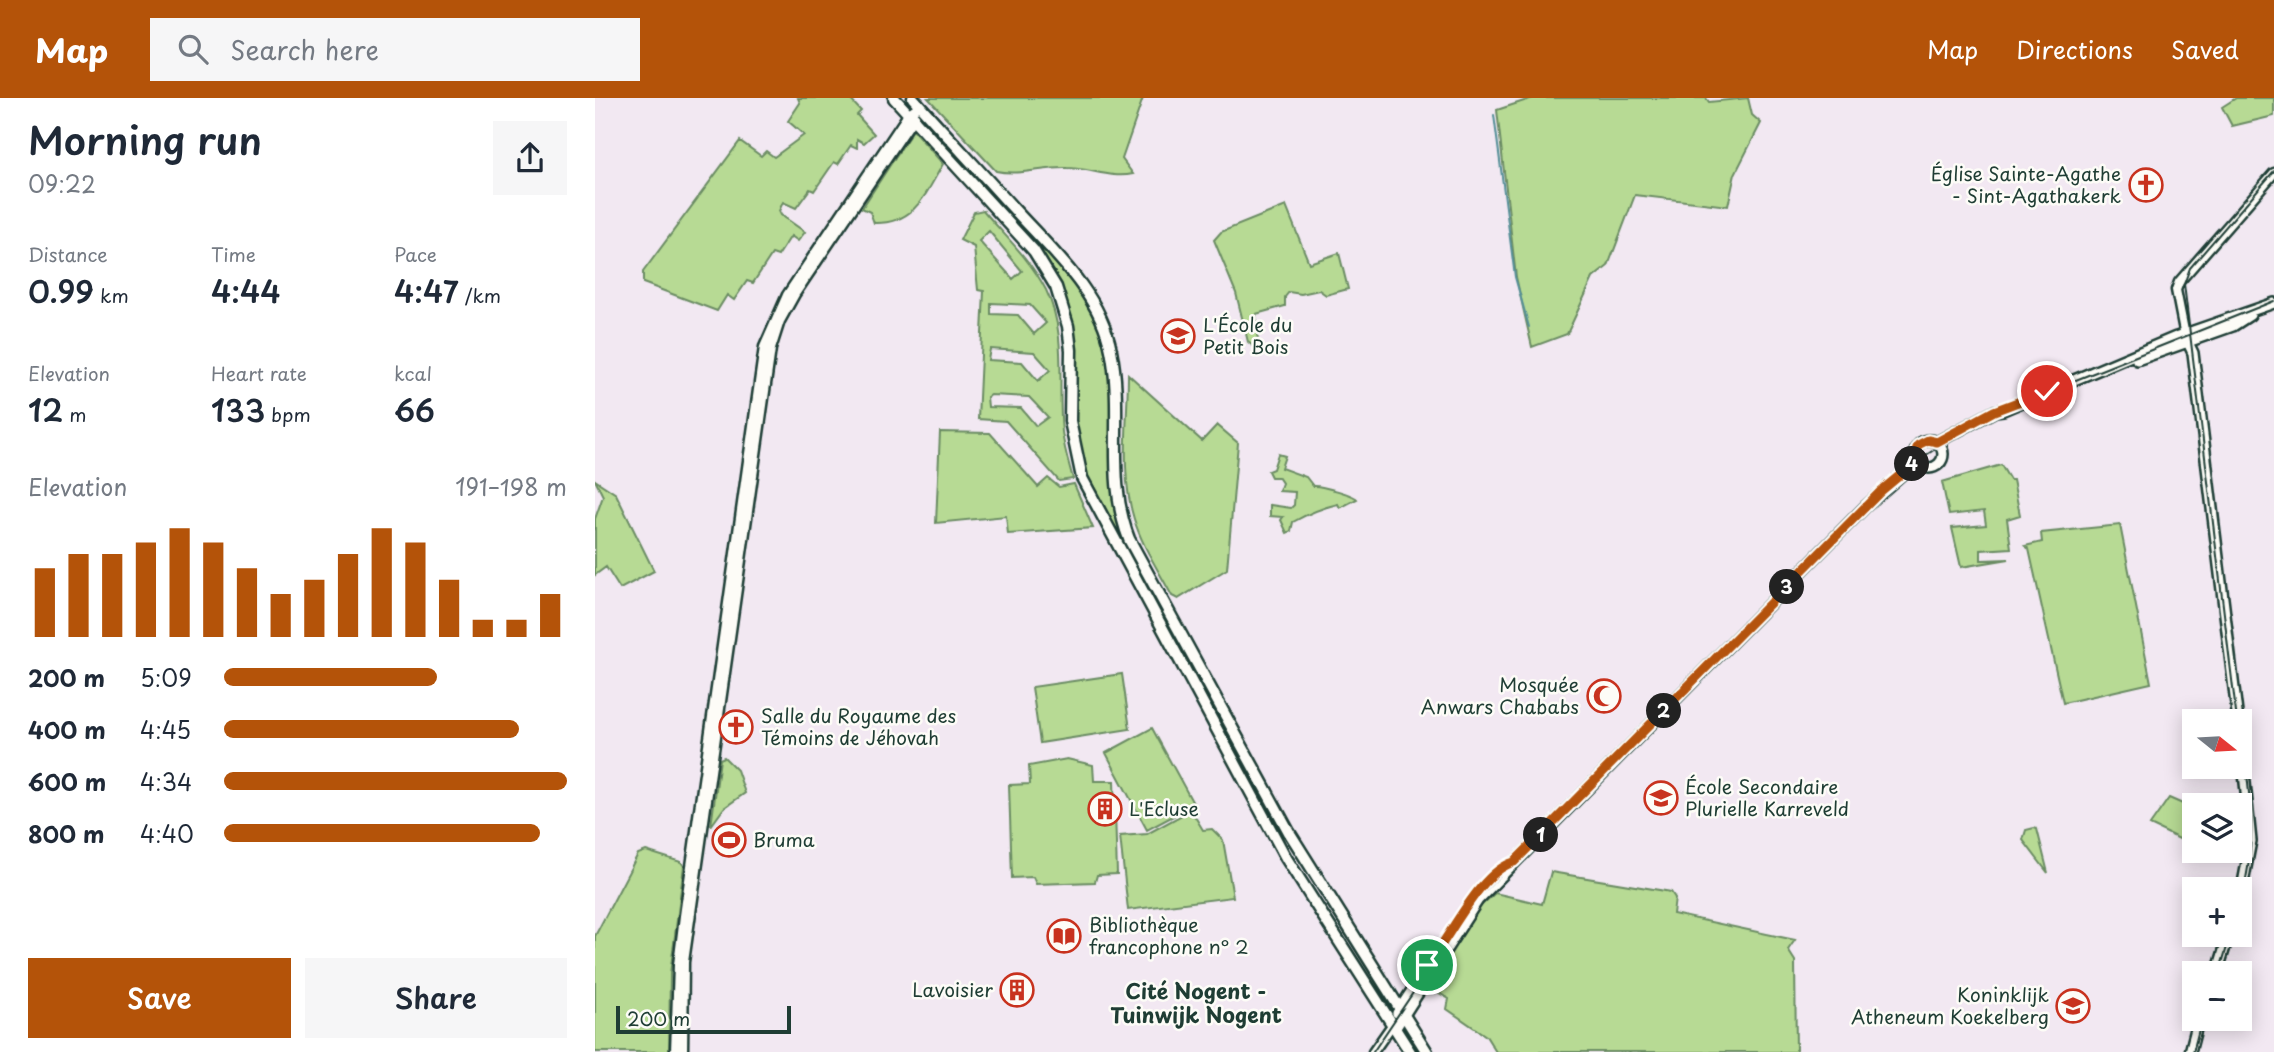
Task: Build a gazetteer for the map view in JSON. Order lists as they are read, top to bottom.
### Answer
{
  "districts": ["Cité Nogent - Tuinwijk Nogent"],
  "places": {
    "church": ["Église Sainte-Agathe - Sint-Agathakerk", "Salle du Royaume des Témoins de Jéhovah"],
    "school or university": ["L'École du Petit Bois", "École Secondaire Plurielle Karreveld", "Koninklijk Atheneum Koekelberg"],
    "mosque": ["Mosquée Anwars Chababs"],
    "building": ["L'Ecluse", "Lavoisier"],
    "sports": ["Bruma"],
    "library": ["Bibliothèque francophone n° 2"]
  },
  "scale_bar": "200 m",
  "north": "right",
  "page": {
    "header": "Map",
    "search": "Search here",
    "nav": ["Map", "Directions", "Saved"],
    "heading": ["Morning run", "09:22"],
    "stats": [
      ["Distance", "0.99 km"],
      ["Time", "4:44"],
      ["Pace", "4:47 /km"],
      ["Elevation", "12 m"],
      ["Heart rate", "133 bpm"],
      ["kcal", "66"]
    ],
    "pins": [
      "4",
      "3",
      "2",
      "1"
    ],
    "chart": ["Elevation", "191–198 m"],
    "list": [
      {
        "name": "200 m",
        "note": "5:09"
      },
      {
        "name": "400 m",
        "note": "4:45"
      },
      {
        "name": "600 m",
        "note": "4:34"
      },
      {
        "name": "800 m",
        "note": "4:40"
      }
    ],
    "map_buttons": ["+", "−"],
    "buttons": ["Save", "Share"],
    "scale": "200 m"
  }
}
